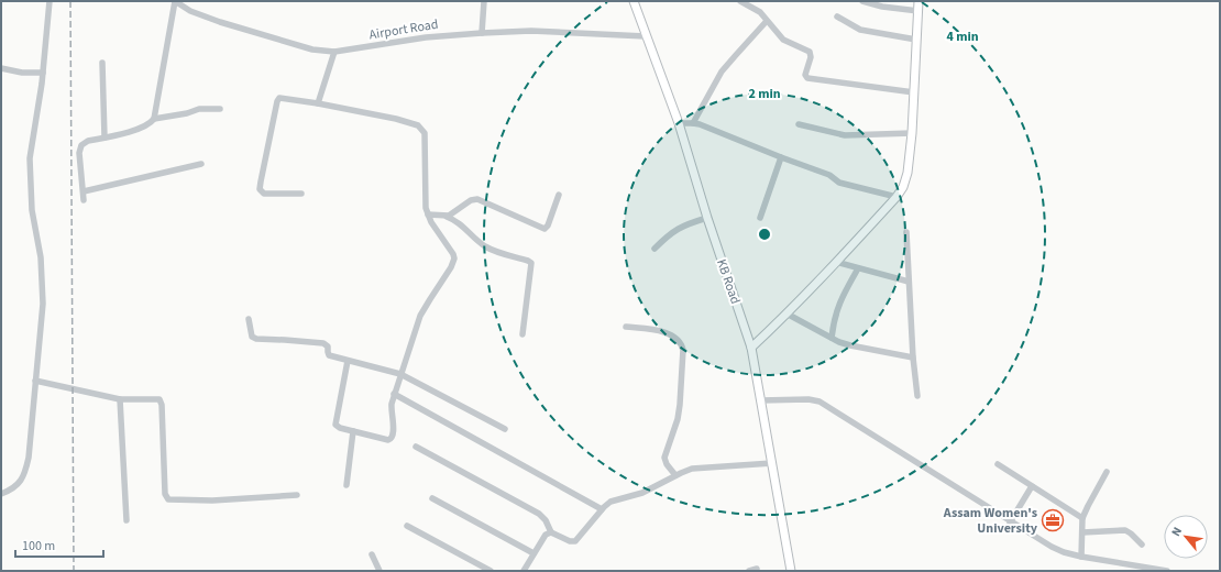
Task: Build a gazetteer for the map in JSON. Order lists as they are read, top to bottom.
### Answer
{
  "streets": {
    "main road": ["KB Road"],
    "street": ["Airport Road"]
  },
  "crossings": [
    ["Airport Road", "KB Road"]
  ],
  "places": {
    "office": ["Assam Women's University"]
  },
  "scale_bar": "100 m",
  "north": "top left",
  "rings": ["4 min", "2 min"]
}
